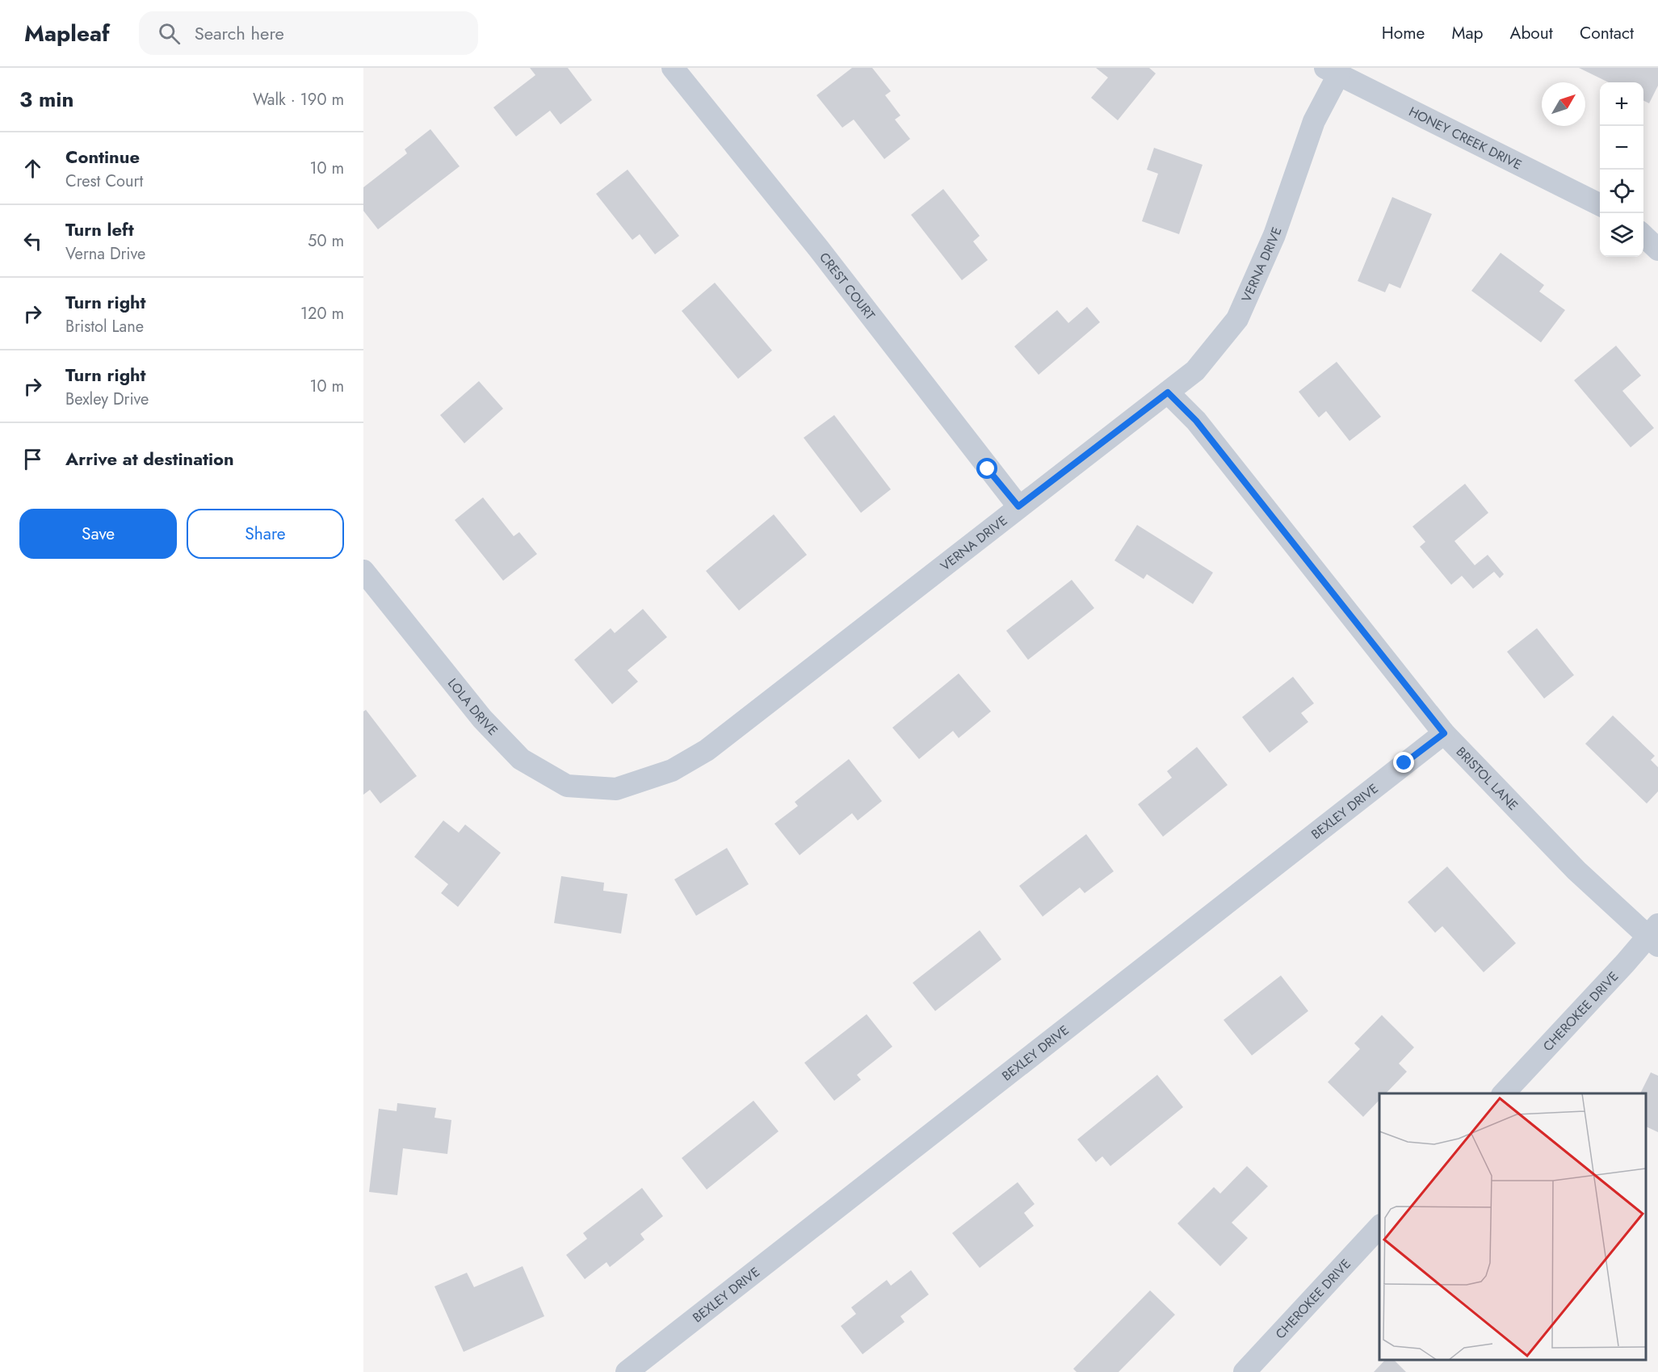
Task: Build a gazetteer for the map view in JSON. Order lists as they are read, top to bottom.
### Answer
{
  "streets": {
    "street": [
      "HONEY CREEK DRIVE",
      "VERNA DRIVE",
      "CREST COURT",
      "LOLA DRIVE",
      "BRISTOL LANE",
      "BEXLEY DRIVE",
      "CHEROKEE DRIVE"
    ]
  },
  "crossings": [
    ["HONEY CREEK DRIVE", "VERNA DRIVE"],
    ["VERNA DRIVE", "CREST COURT"],
    ["VERNA DRIVE", "LOLA DRIVE"],
    ["VERNA DRIVE", "BRISTOL LANE"],
    ["BRISTOL LANE", "BEXLEY DRIVE"],
    ["BRISTOL LANE", "CHEROKEE DRIVE"]
  ],
  "north": "top right",
  "page": {
    "header": "Mapleaf",
    "search": "Search here",
    "nav": [
      "Home",
      "Map",
      "About",
      "Contact"
    ],
    "heading": ["3 min", "Walk · 190 m"],
    "map_buttons": ["+", "−"],
    "list": [
      ["Continue", "Crest Court", "10 m"],
      ["Turn left", "Verna Drive", "50 m"],
      ["Turn right", "Bristol Lane", "120 m"],
      ["Turn right", "Bexley Drive", "10 m"],
      "Arrive at destination"
    ],
    "buttons": ["Save", "Share"]
  }
}
